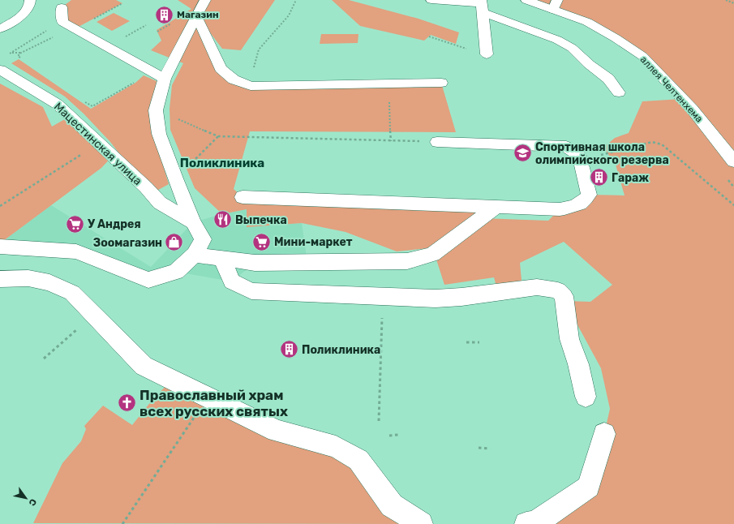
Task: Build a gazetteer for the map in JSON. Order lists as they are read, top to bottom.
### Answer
{
  "streets": {
    "street": ["аллея Челтенхема", "Мацестинская улица"]
  },
  "districts": ["Поликлиника"],
  "places": {
    "building": ["Магазин", "Гараж", "Поликлиника"],
    "school or university": ["Спортивная школа олимпийского резерва"],
    "restaurant": ["Выпечка"],
    "supermarket": ["У Андрея", "Мини-маркет"],
    "shop": ["Зоомагазин"],
    "church": ["Православный храм всех русских святых"]
  },
  "north": "bottom right"
}
